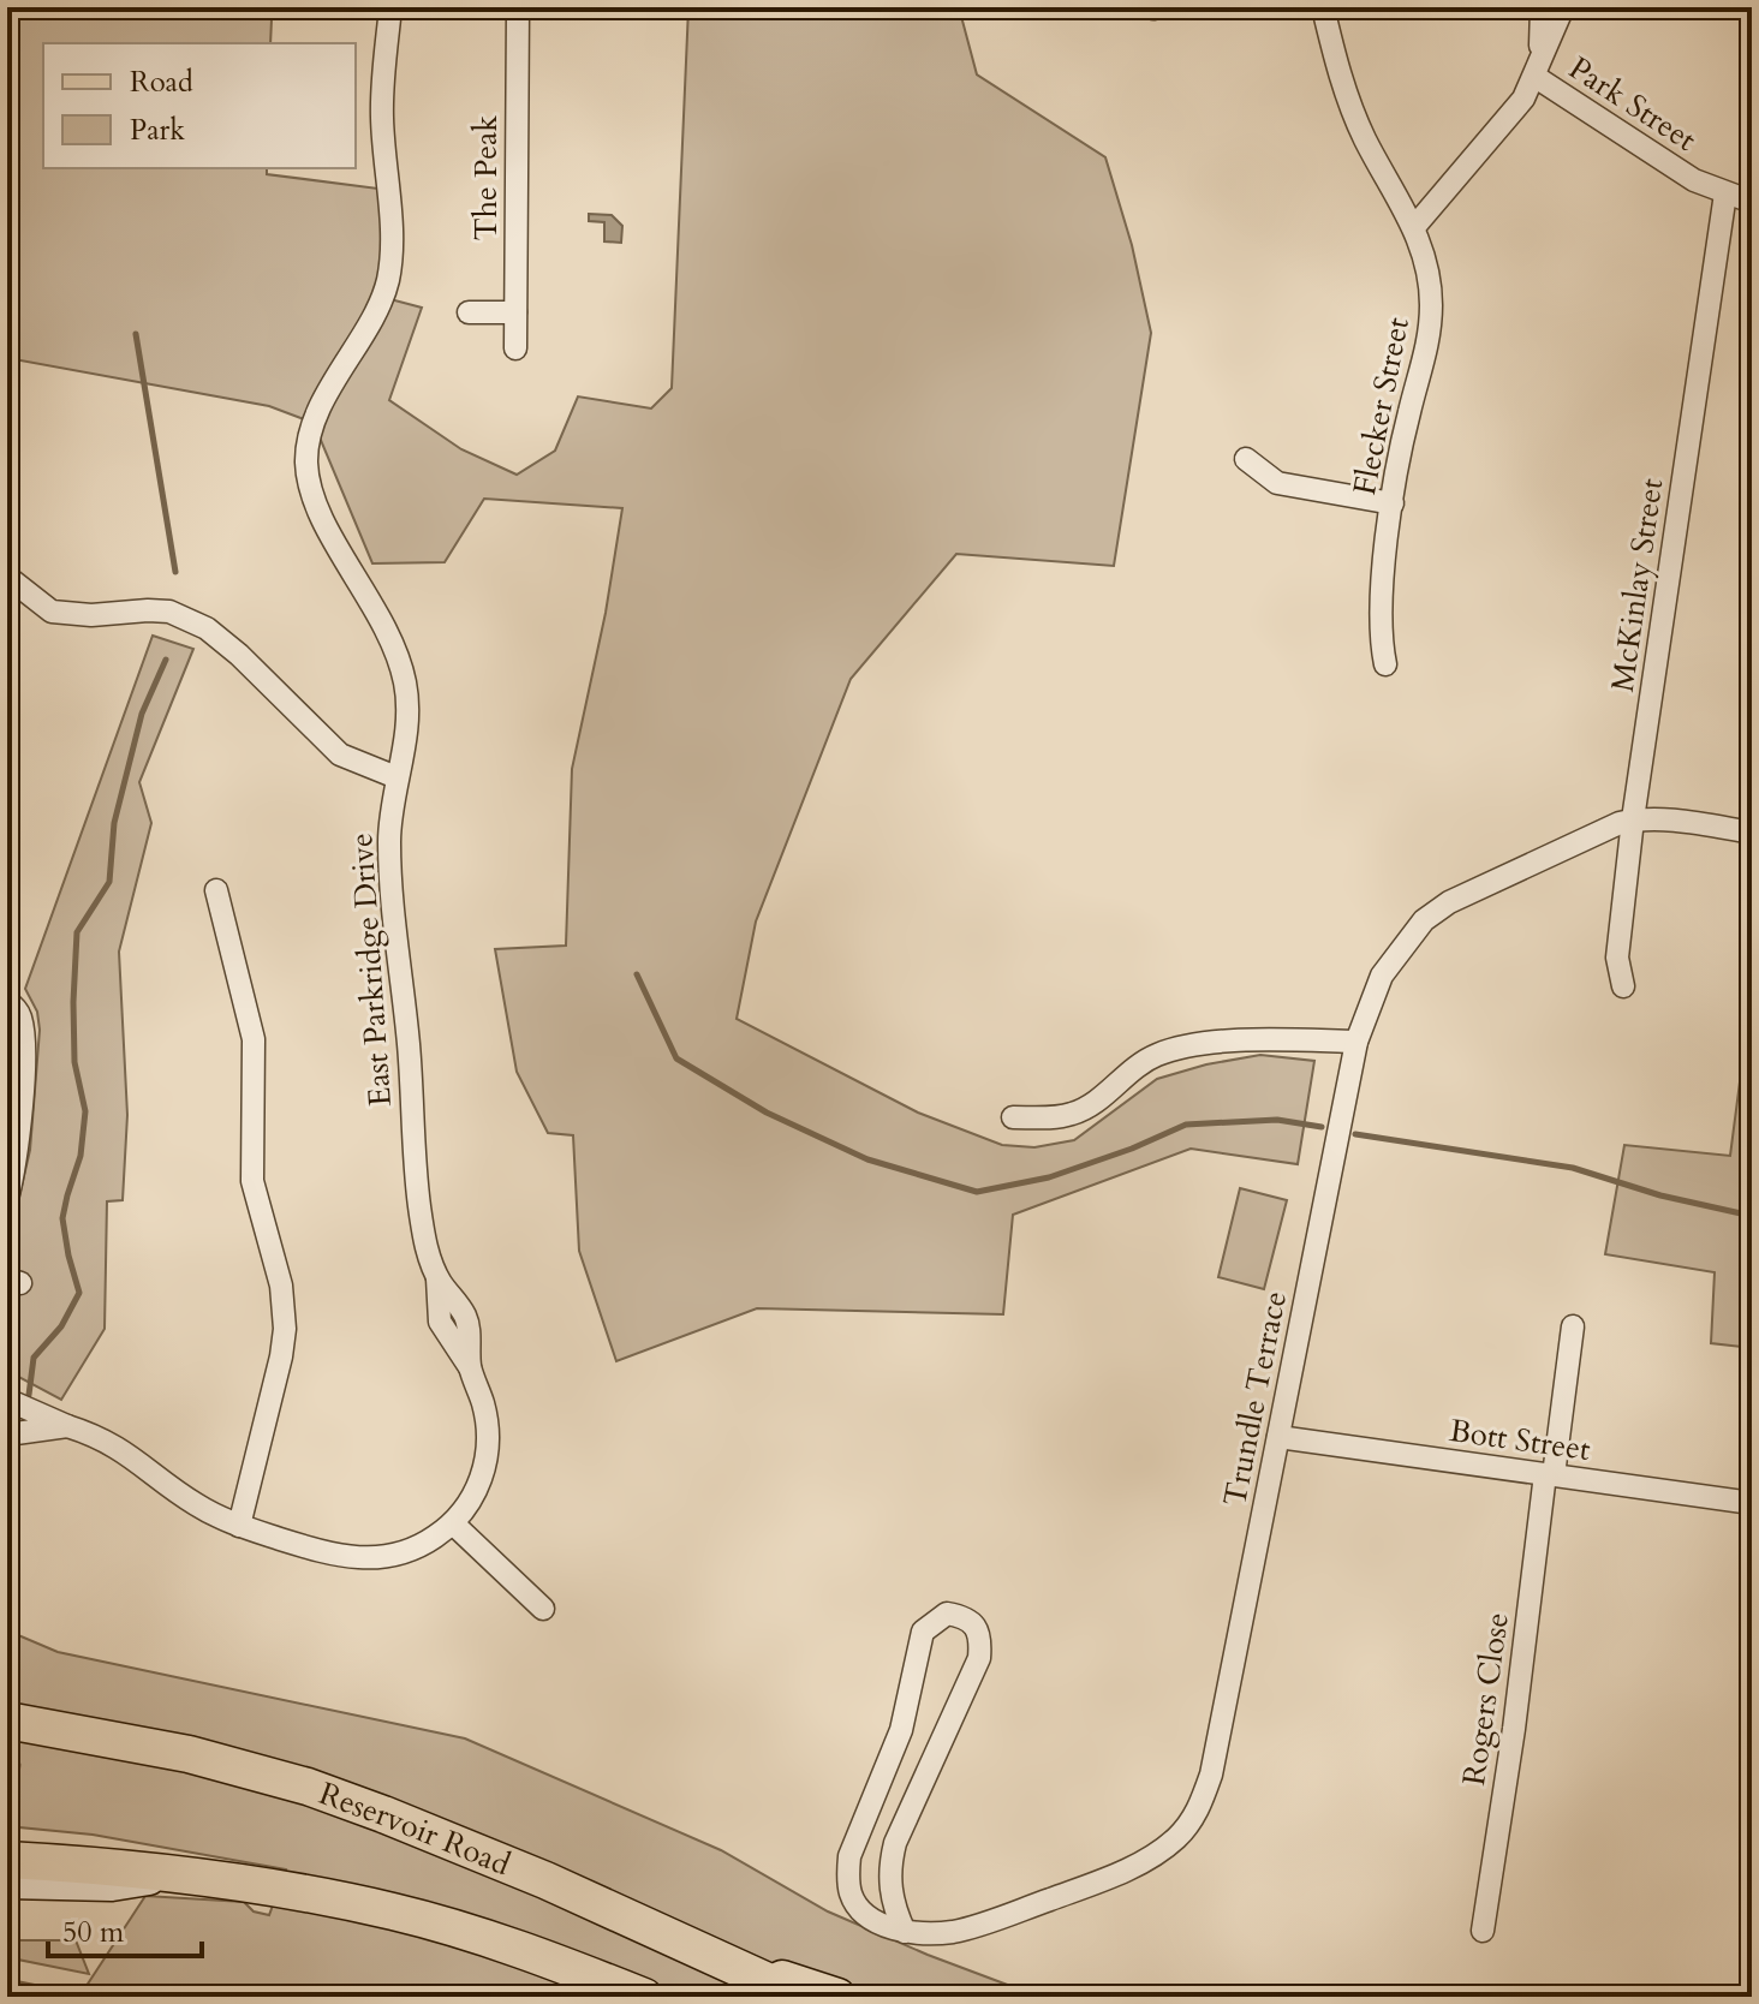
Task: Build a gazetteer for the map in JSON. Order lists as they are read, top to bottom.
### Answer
{
  "streets": {
    "main road": ["Reservoir Road"],
    "street": [
      "Park Street",
      "The Peak",
      "Flecker Street",
      "McKinlay Street",
      "East Parkridge Drive",
      "Trundle Terrace",
      "Bott Street",
      "Rogers Close"
    ]
  },
  "crossings": [
    ["Park Street", "McKinlay Street"],
    ["McKinlay Street", "Trundle Terrace"],
    ["Trundle Terrace", "Bott Street"],
    ["Bott Street", "Rogers Close"]
  ],
  "legend": ["Road", "Park"],
  "scale_bar": "50 m"
}
